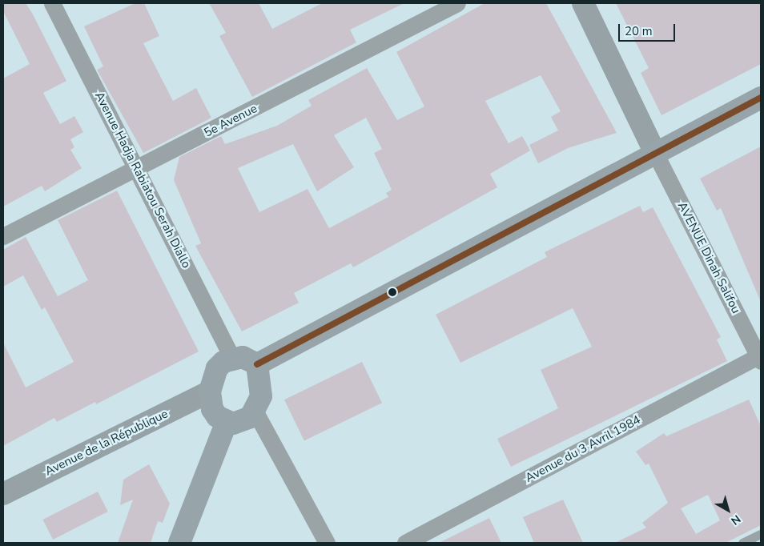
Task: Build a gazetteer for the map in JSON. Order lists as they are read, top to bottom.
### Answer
{
  "streets": {
    "main road": ["Avenue de la République"],
    "street": [
      "5e Avenue",
      "Avenue Hadja Rabiatou Serah Diallo",
      "AVENUE Dinah Salifou",
      "Avenue du 3 Avril 1984"
    ]
  },
  "crossings": [
    ["5e Avenue", "Avenue Hadja Rabiatou Serah Diallo"],
    ["Avenue Hadja Rabiatou Serah Diallo", "Avenue de la République"],
    ["AVENUE Dinah Salifou", "Avenue du 3 Avril 1984"]
  ],
  "scale_bar": "20 m",
  "north": "bottom right"
}
